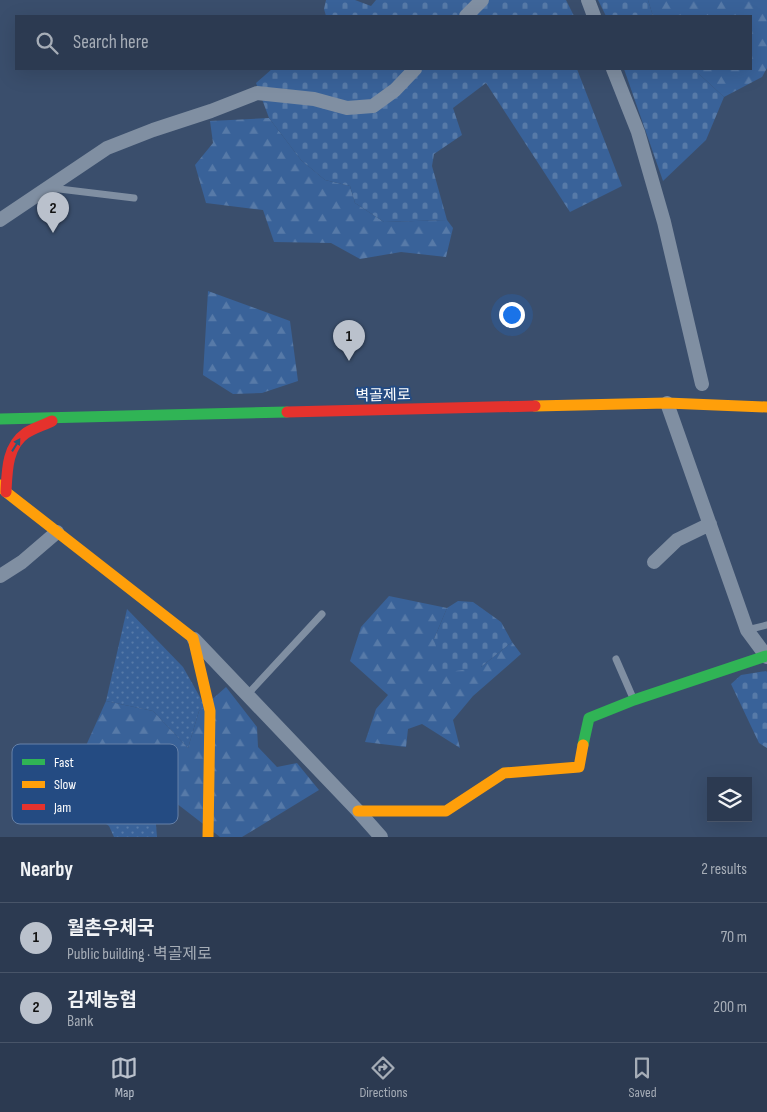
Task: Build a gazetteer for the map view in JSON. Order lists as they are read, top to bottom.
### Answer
{
  "streets": {
    "street": ["벽골제로"]
  },
  "legend": ["Fast", "Slow", "Jam"],
  "page": {
    "search": "Search here",
    "pins": ["2", "1"],
    "heading": ["Nearby", "2 results"],
    "list": [
      {
        "mark": "1",
        "name": "월촌우체국",
        "note": "Public building · 벽골제로",
        "value": "70 m"
      },
      {
        "mark": "2",
        "name": "김제농협",
        "note": "Bank",
        "value": "200 m"
      }
    ],
    "nav": ["Map", "Directions", "Saved"]
  }
}
